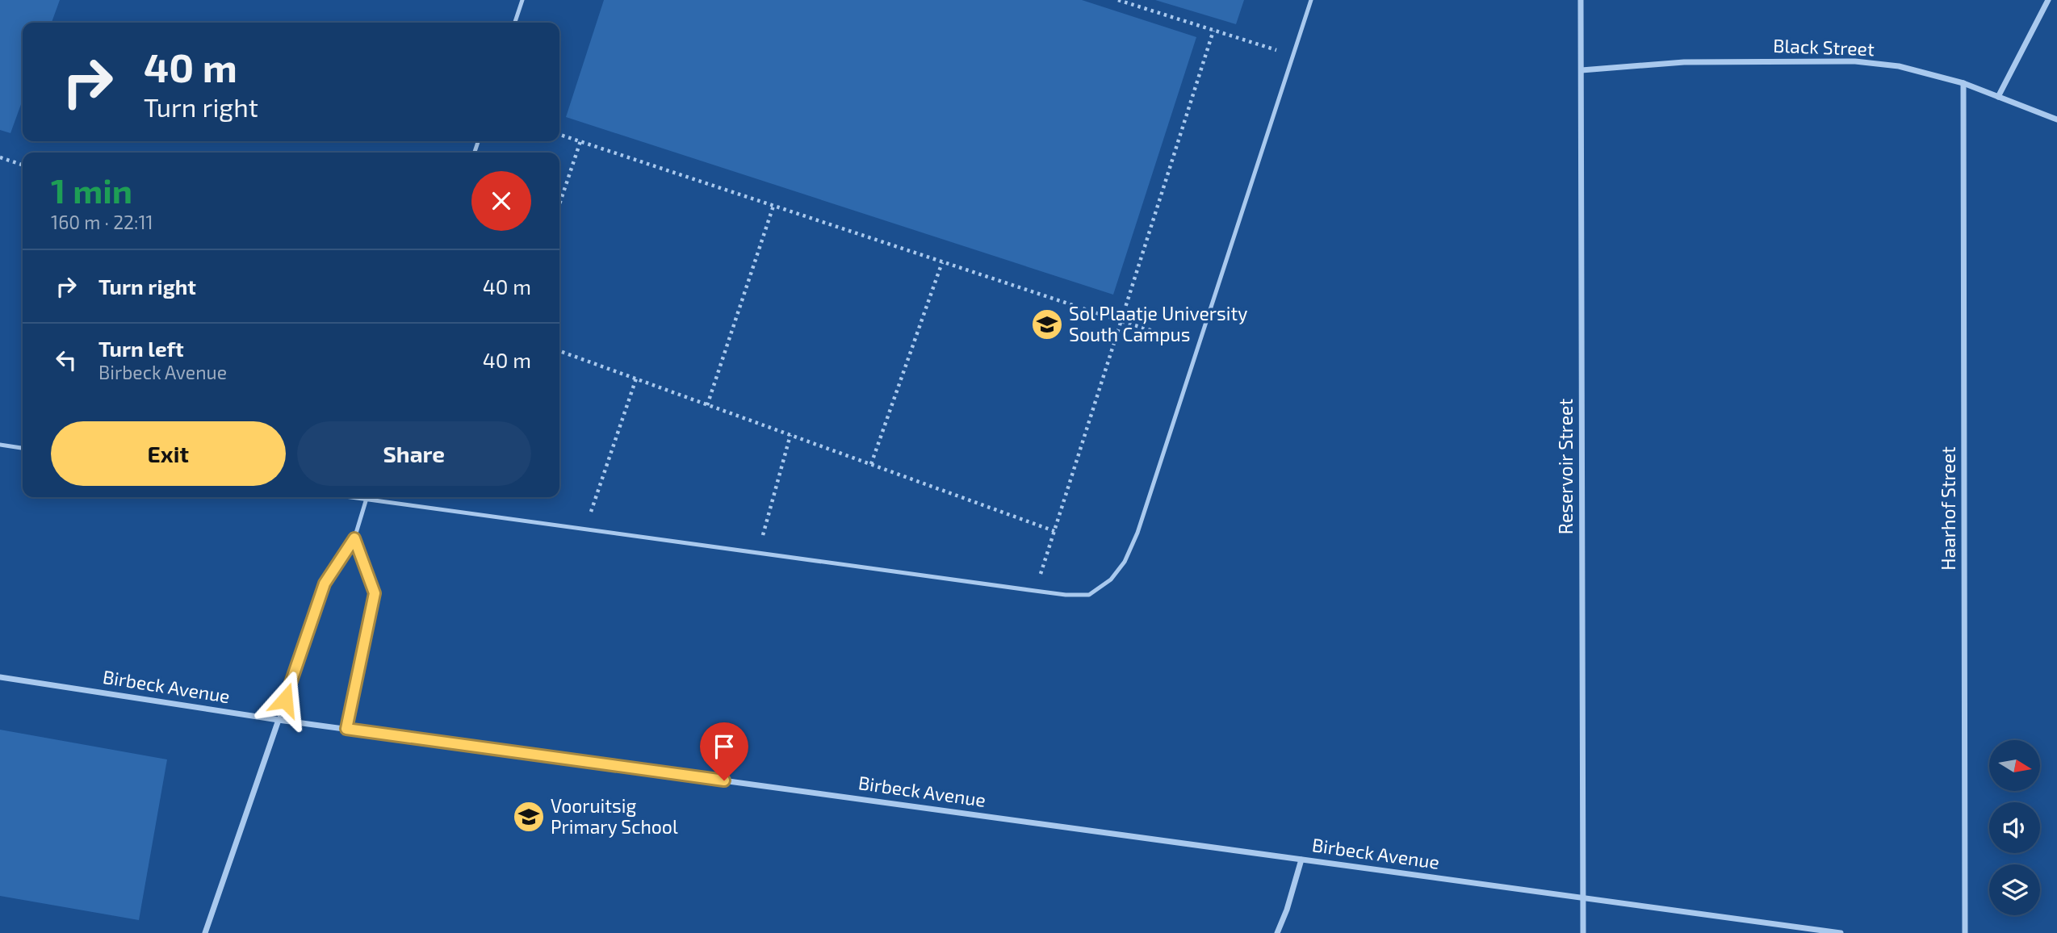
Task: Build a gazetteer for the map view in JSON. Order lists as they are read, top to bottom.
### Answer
{
  "streets": {
    "street": [
      "Black Street",
      "Reservoir Street",
      "Haarhof Street",
      "Birbeck Avenue"
    ]
  },
  "crossings": [
    ["Black Street", "Reservoir Street"],
    ["Black Street", "Haarhof Street"],
    ["Reservoir Street", "Birbeck Avenue"]
  ],
  "places": {
    "school or university": ["Sol Plaatje University South Campus", "Vooruitsig Primary School"]
  },
  "north": "right",
  "page": {
    "turn": ["40 m", "Turn right"],
    "heading": ["1 min", "160 m · 22:11"],
    "list": [
      {
        "name": "Turn right",
        "value": "40 m"
      },
      {
        "name": "Turn left",
        "note": "Birbeck Avenue",
        "value": "40 m"
      }
    ],
    "buttons": ["Exit", "Share"]
  }
}
